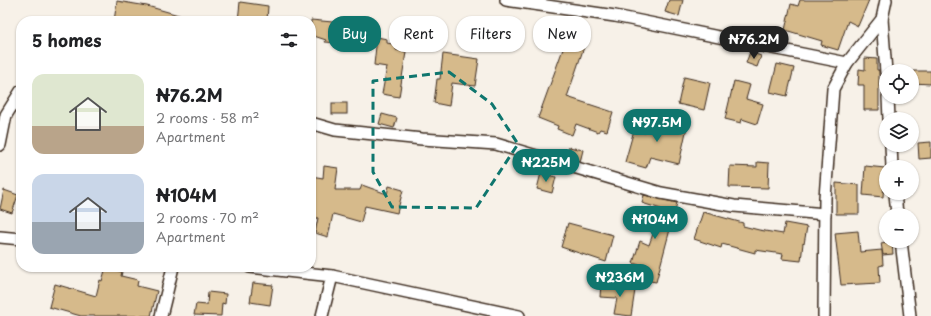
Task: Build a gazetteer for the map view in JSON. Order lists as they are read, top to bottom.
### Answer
{
  "page": {
    "chip": [
      "Buy",
      "Rent",
      "Filters",
      "New"
    ],
    "heading": "5 homes",
    "price": [
      "₦76.2M",
      "₦97.5M",
      "₦225M",
      "₦104M",
      "₦236M"
    ],
    "map_buttons": ["+", "−"],
    "list": [
      {
        "name": "₦76.2M",
        "note": "2 rooms · 58 m² · Apartment"
      },
      {
        "name": "₦104M",
        "note": "2 rooms · 70 m² · Apartment"
      }
    ]
  }
}
